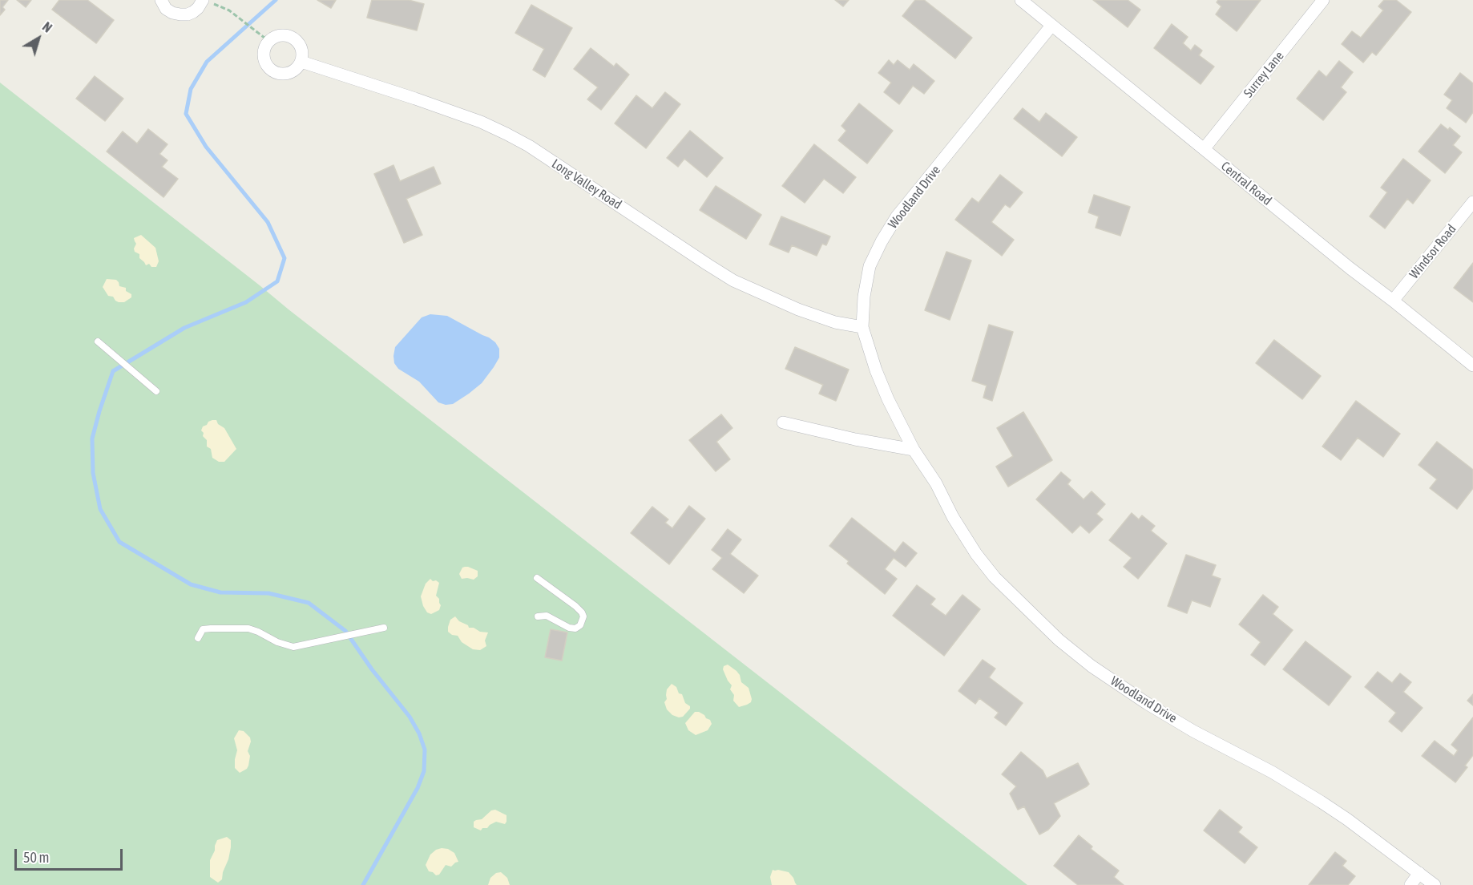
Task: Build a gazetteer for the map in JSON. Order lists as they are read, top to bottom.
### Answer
{
  "streets": {
    "street": [
      "Surrey Lane",
      "Central Road",
      "Long Valley Road",
      "Woodland Drive",
      "Windsor Road"
    ]
  },
  "crossings": [
    ["Surrey Lane", "Central Road"],
    ["Central Road", "Woodland Drive"],
    ["Central Road", "Windsor Road"],
    ["Long Valley Road", "Woodland Drive"]
  ],
  "scale_bar": "50 m",
  "north": "top right"
}
